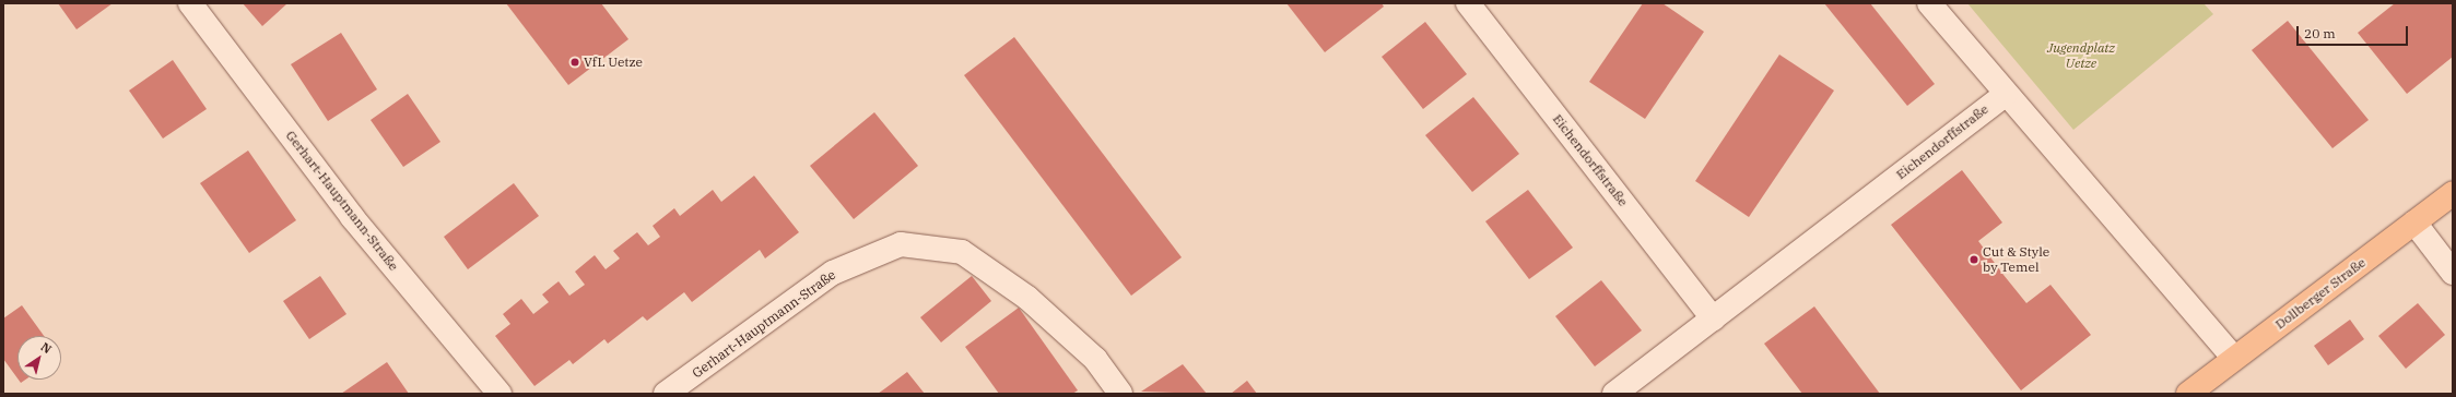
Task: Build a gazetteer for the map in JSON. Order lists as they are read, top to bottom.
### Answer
{
  "streets": {
    "main road": ["Dollberger Straße"],
    "street": ["Eichendorffstraße", "Gerhart-Hauptmann-Straße"]
  },
  "parks": ["Jugendplatz Uetze"],
  "places": ["VfL Uetze", "Cut & Style by Temel"],
  "scale_bar": "20 m",
  "north": "top right"
}
